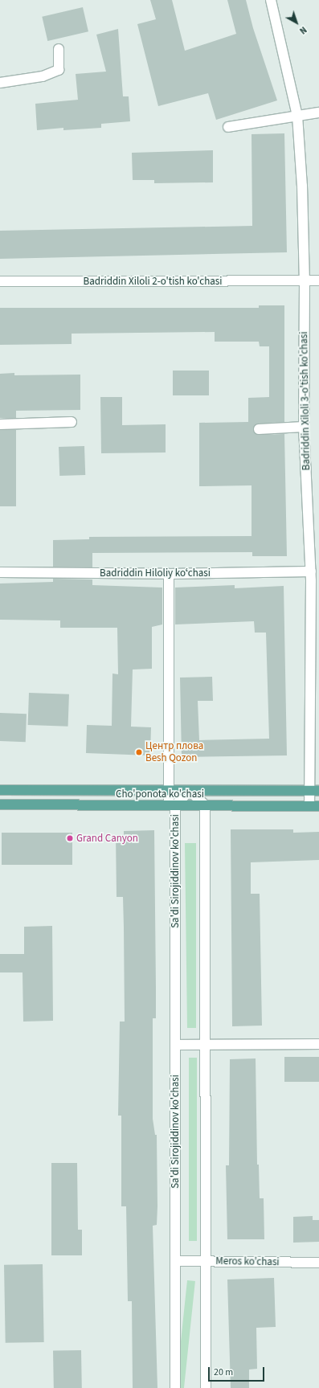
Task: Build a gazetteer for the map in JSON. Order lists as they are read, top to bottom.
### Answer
{
  "streets": {
    "main road": ["Cho'ponota ko'chasi"],
    "street": [
      "Badriddin Xiloli 2-o'tish ko'chasi",
      "Badriddin Xiloli 3-o'tish ko'chasi",
      "Badriddin Hiloliy koʻchasi",
      "Sa'di Sirojiddinov ko'chasi",
      "Meros ko'chasi"
    ]
  },
  "crossings": [
    ["Badriddin Xiloli 2-o'tish ko'chasi", "Badriddin Xiloli 3-o'tish ko'chasi"],
    ["Badriddin Xiloli 3-o'tish ko'chasi", "Badriddin Hiloliy koʻchasi"],
    ["Badriddin Xiloli 3-o'tish ko'chasi", "Cho'ponota ko'chasi"],
    ["Cho'ponota ko'chasi", "Sa'di Sirojiddinov ko'chasi"],
    ["Sa'di Sirojiddinov ko'chasi", "Meros ko'chasi"]
  ],
  "places": ["Центр плова Besh Qozon", "Grand Canyon"],
  "scale_bar": "20 m",
  "north": "bottom right"
}
